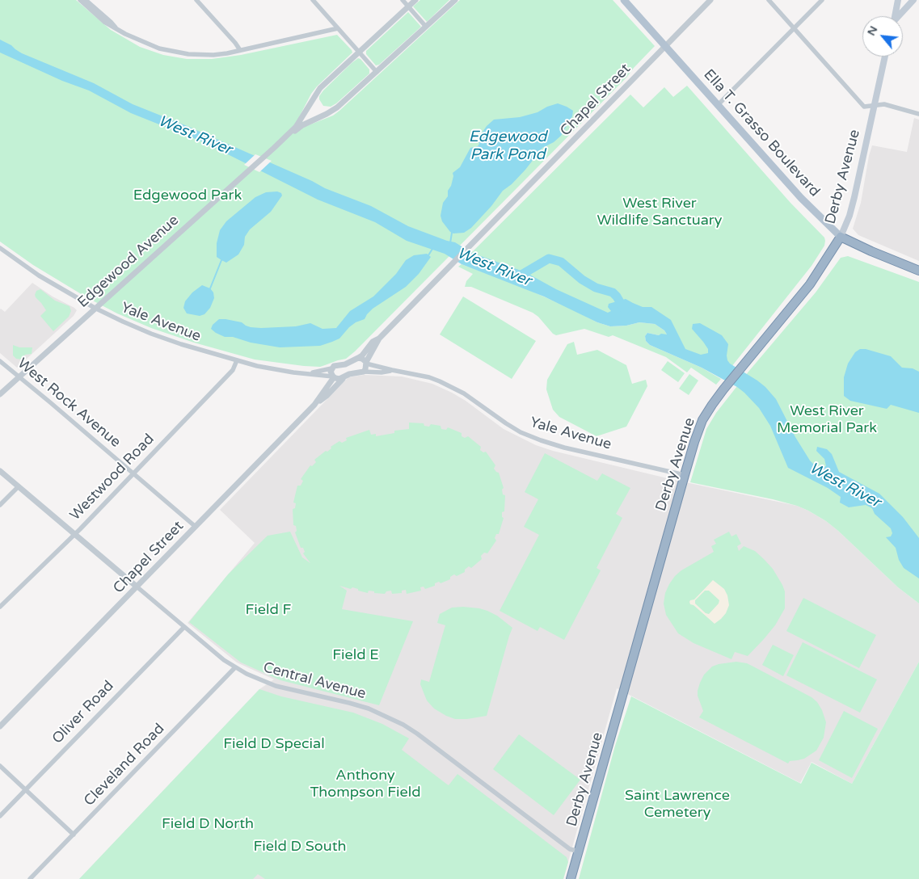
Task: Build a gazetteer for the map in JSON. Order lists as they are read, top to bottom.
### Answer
{
  "streets": {
    "highway": ["Ella T. Grasso Boulevard", "Derby Avenue"],
    "street": [
      "Chapel Street",
      "Edgewood Avenue",
      "Yale Avenue",
      "West Rock Avenue",
      "Westwood Road",
      "Central Avenue",
      "Oliver Road",
      "Cleveland Road"
    ]
  },
  "crossings": [
    ["Chapel Street", "Ella T. Grasso Boulevard"],
    ["Chapel Street", "Yale Avenue"],
    ["Chapel Street", "West Rock Avenue"],
    ["Chapel Street", "Central Avenue"],
    ["Ella T. Grasso Boulevard", "Derby Avenue"],
    ["Derby Avenue", "Yale Avenue"],
    ["Derby Avenue", "Central Avenue"],
    ["Edgewood Avenue", "Yale Avenue"],
    ["Edgewood Avenue", "West Rock Avenue"],
    ["Yale Avenue", "Westwood Road"],
    ["West Rock Avenue", "Westwood Road"],
    ["Westwood Road", "Central Avenue"],
    ["Central Avenue", "Oliver Road"],
    ["Central Avenue", "Cleveland Road"]
  ],
  "water": ["West River", "Edgewood Park Pond"],
  "parks": [
    "Edgewood Park",
    "West River Wildlife Sanctuary",
    "West River Memorial Park",
    "Field F",
    "Field E",
    "Field D Special",
    "Anthony Thompson Field",
    "Saint Lawrence Cemetery",
    "Field D North",
    "Field D South"
  ],
  "north": "top left"
}
